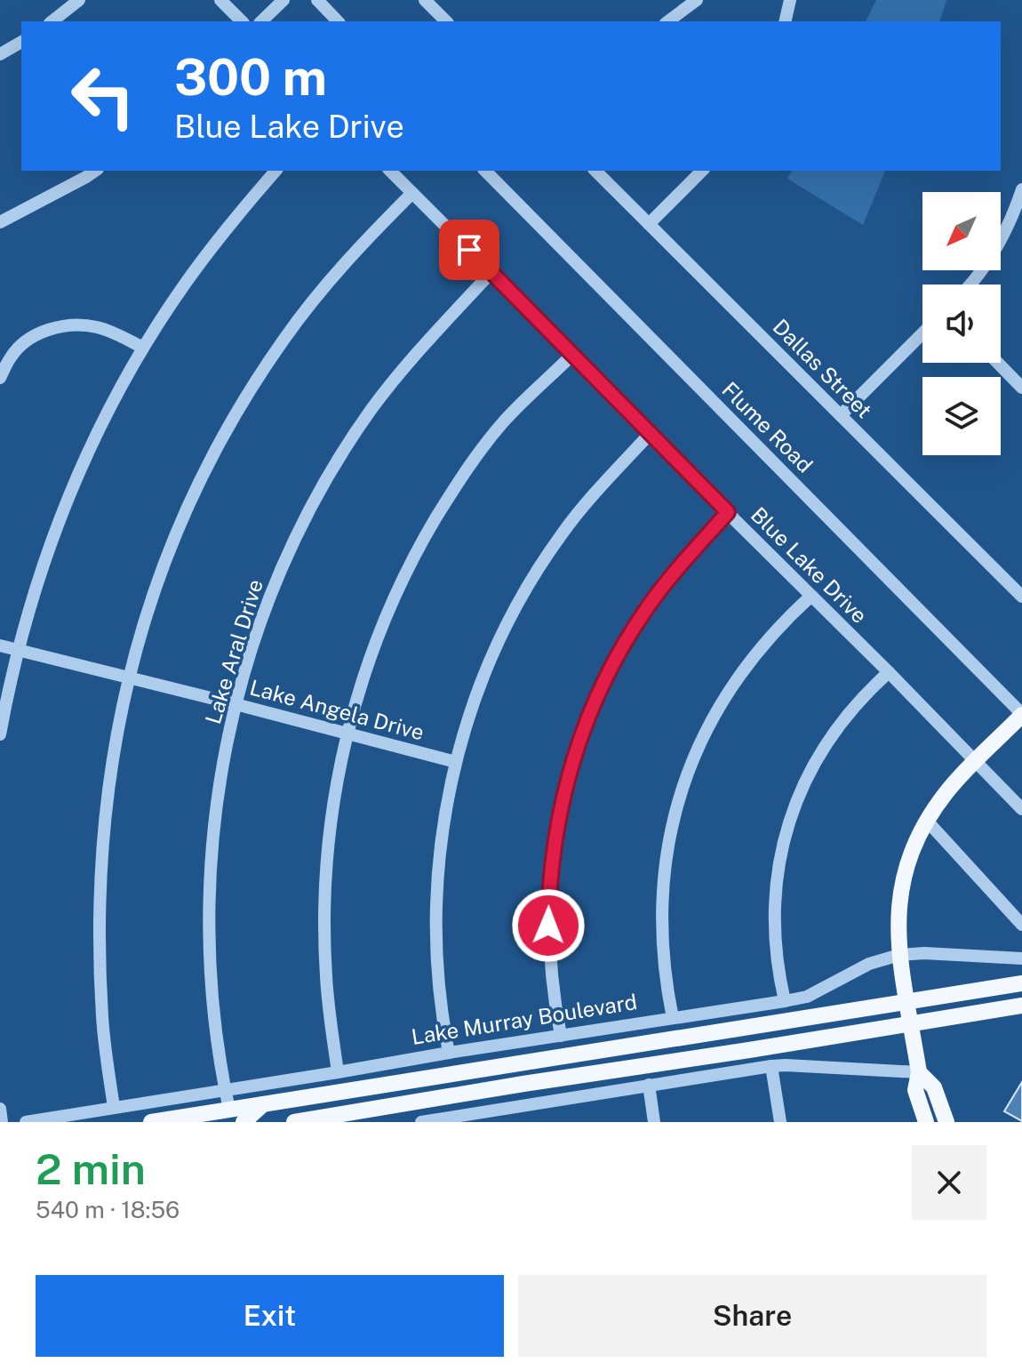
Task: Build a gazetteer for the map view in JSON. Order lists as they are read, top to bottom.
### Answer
{
  "streets": {
    "main road": ["Lake Murray Boulevard"],
    "street": [
      "Dallas Street",
      "Flume Road",
      "Blue Lake Drive",
      "Lake Aral Drive",
      "Lake Angela Drive"
    ]
  },
  "crossings": [
    ["Blue Lake Drive", "Lake Aral Drive"],
    ["Lake Aral Drive", "Lake Angela Drive"],
    ["Lake Aral Drive", "Lake Murray Boulevard"]
  ],
  "north": "bottom left",
  "page": {
    "turn": ["300 m", "Blue Lake Drive"],
    "heading": ["2 min", "540 m · 18:56"],
    "buttons": ["Exit", "Share"]
  }
}
